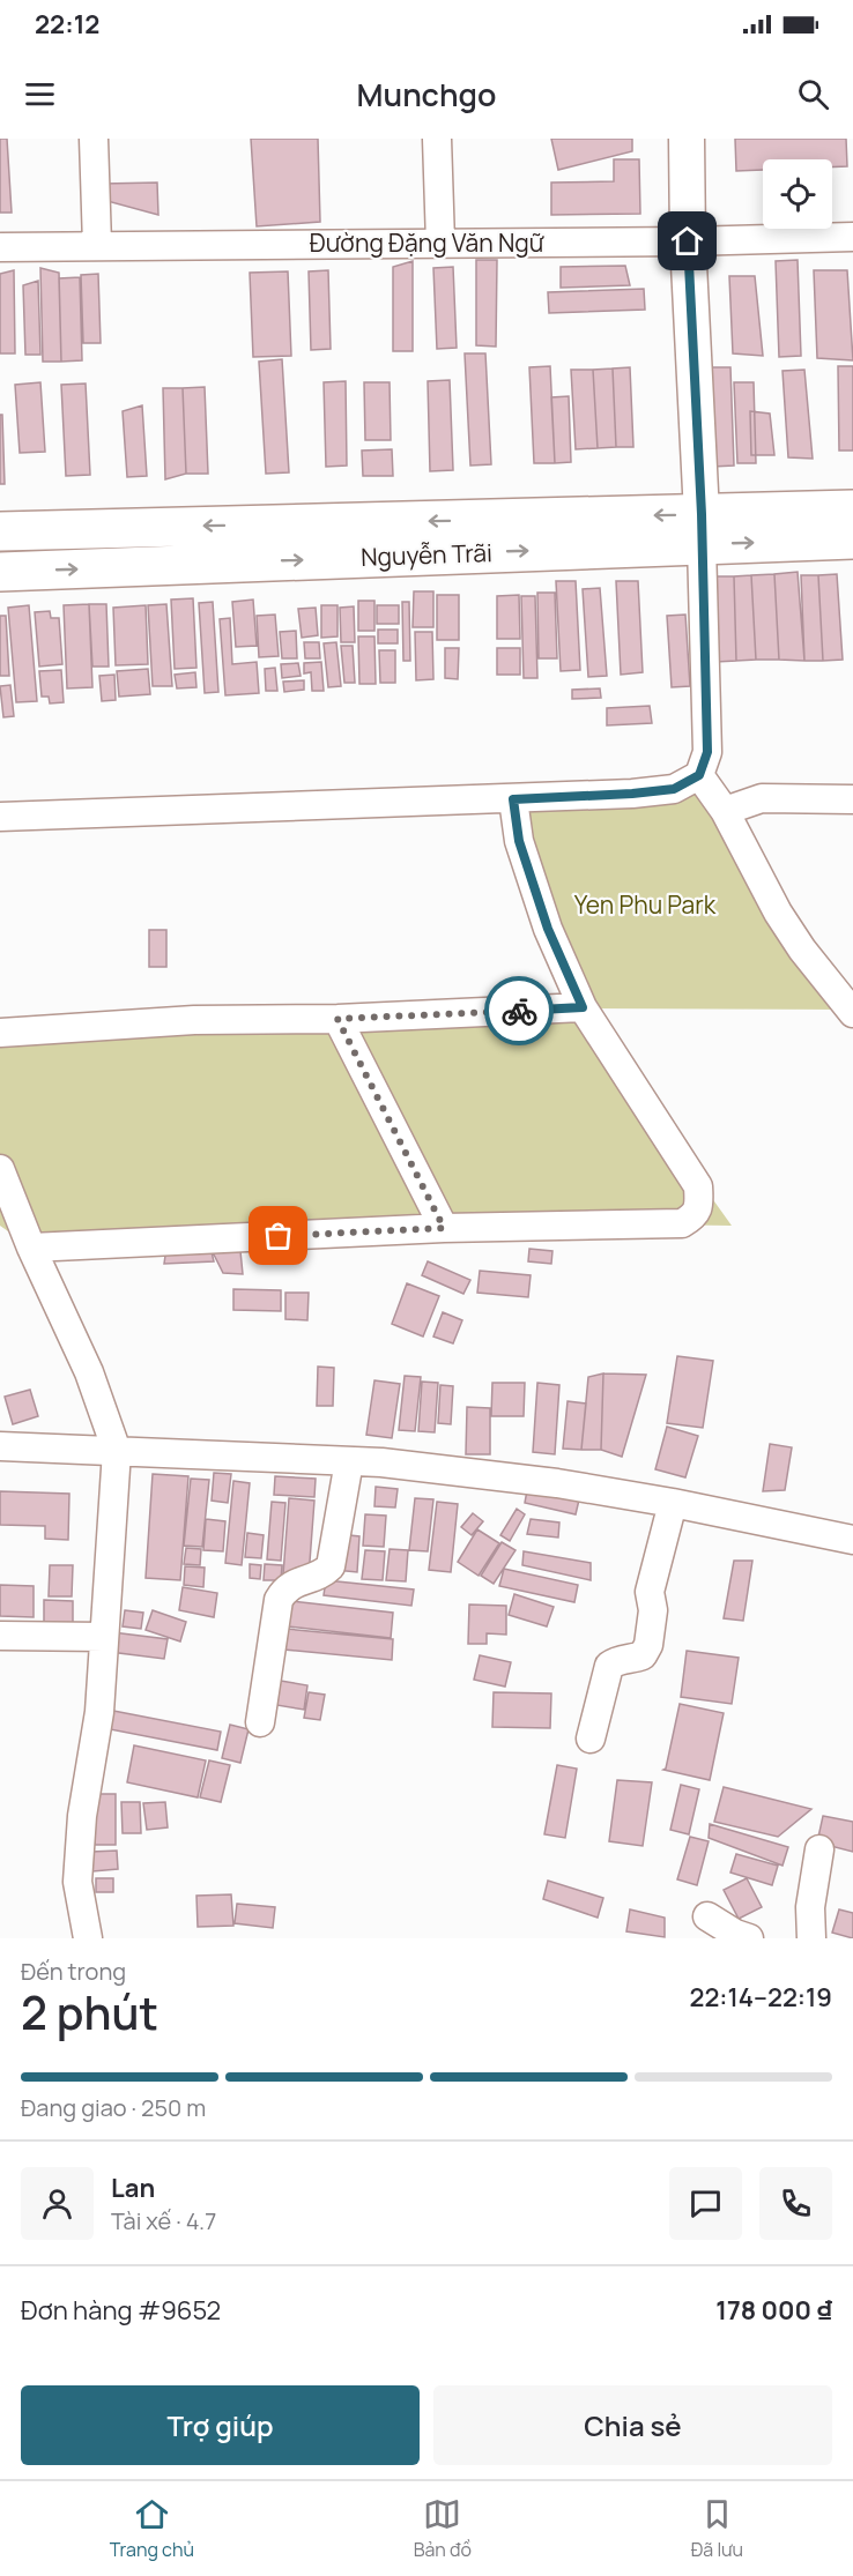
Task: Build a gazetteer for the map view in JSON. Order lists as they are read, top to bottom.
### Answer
{
  "streets": {
    "main road": ["Nguyễn Trãi"],
    "street": ["Đường Đặng Văn Ngữ"]
  },
  "parks": ["Yen Phu Park"],
  "page": {
    "status": "22:12",
    "header": "Munchgo",
    "heading": ["2 phút", "Đến trong", "22:14–22:19"],
    "panel": [
      "Lan",
      "Tài xế · 4.7",
      "Đơn hàng #9652",
      "178 000 ₫"
    ],
    "bar": "Đang giao · 250 m",
    "buttons": ["Trợ giúp", "Chia sẻ"],
    "tabs": ["Trang chủ", "Bản đồ", "Đã lưu"]
  }
}
